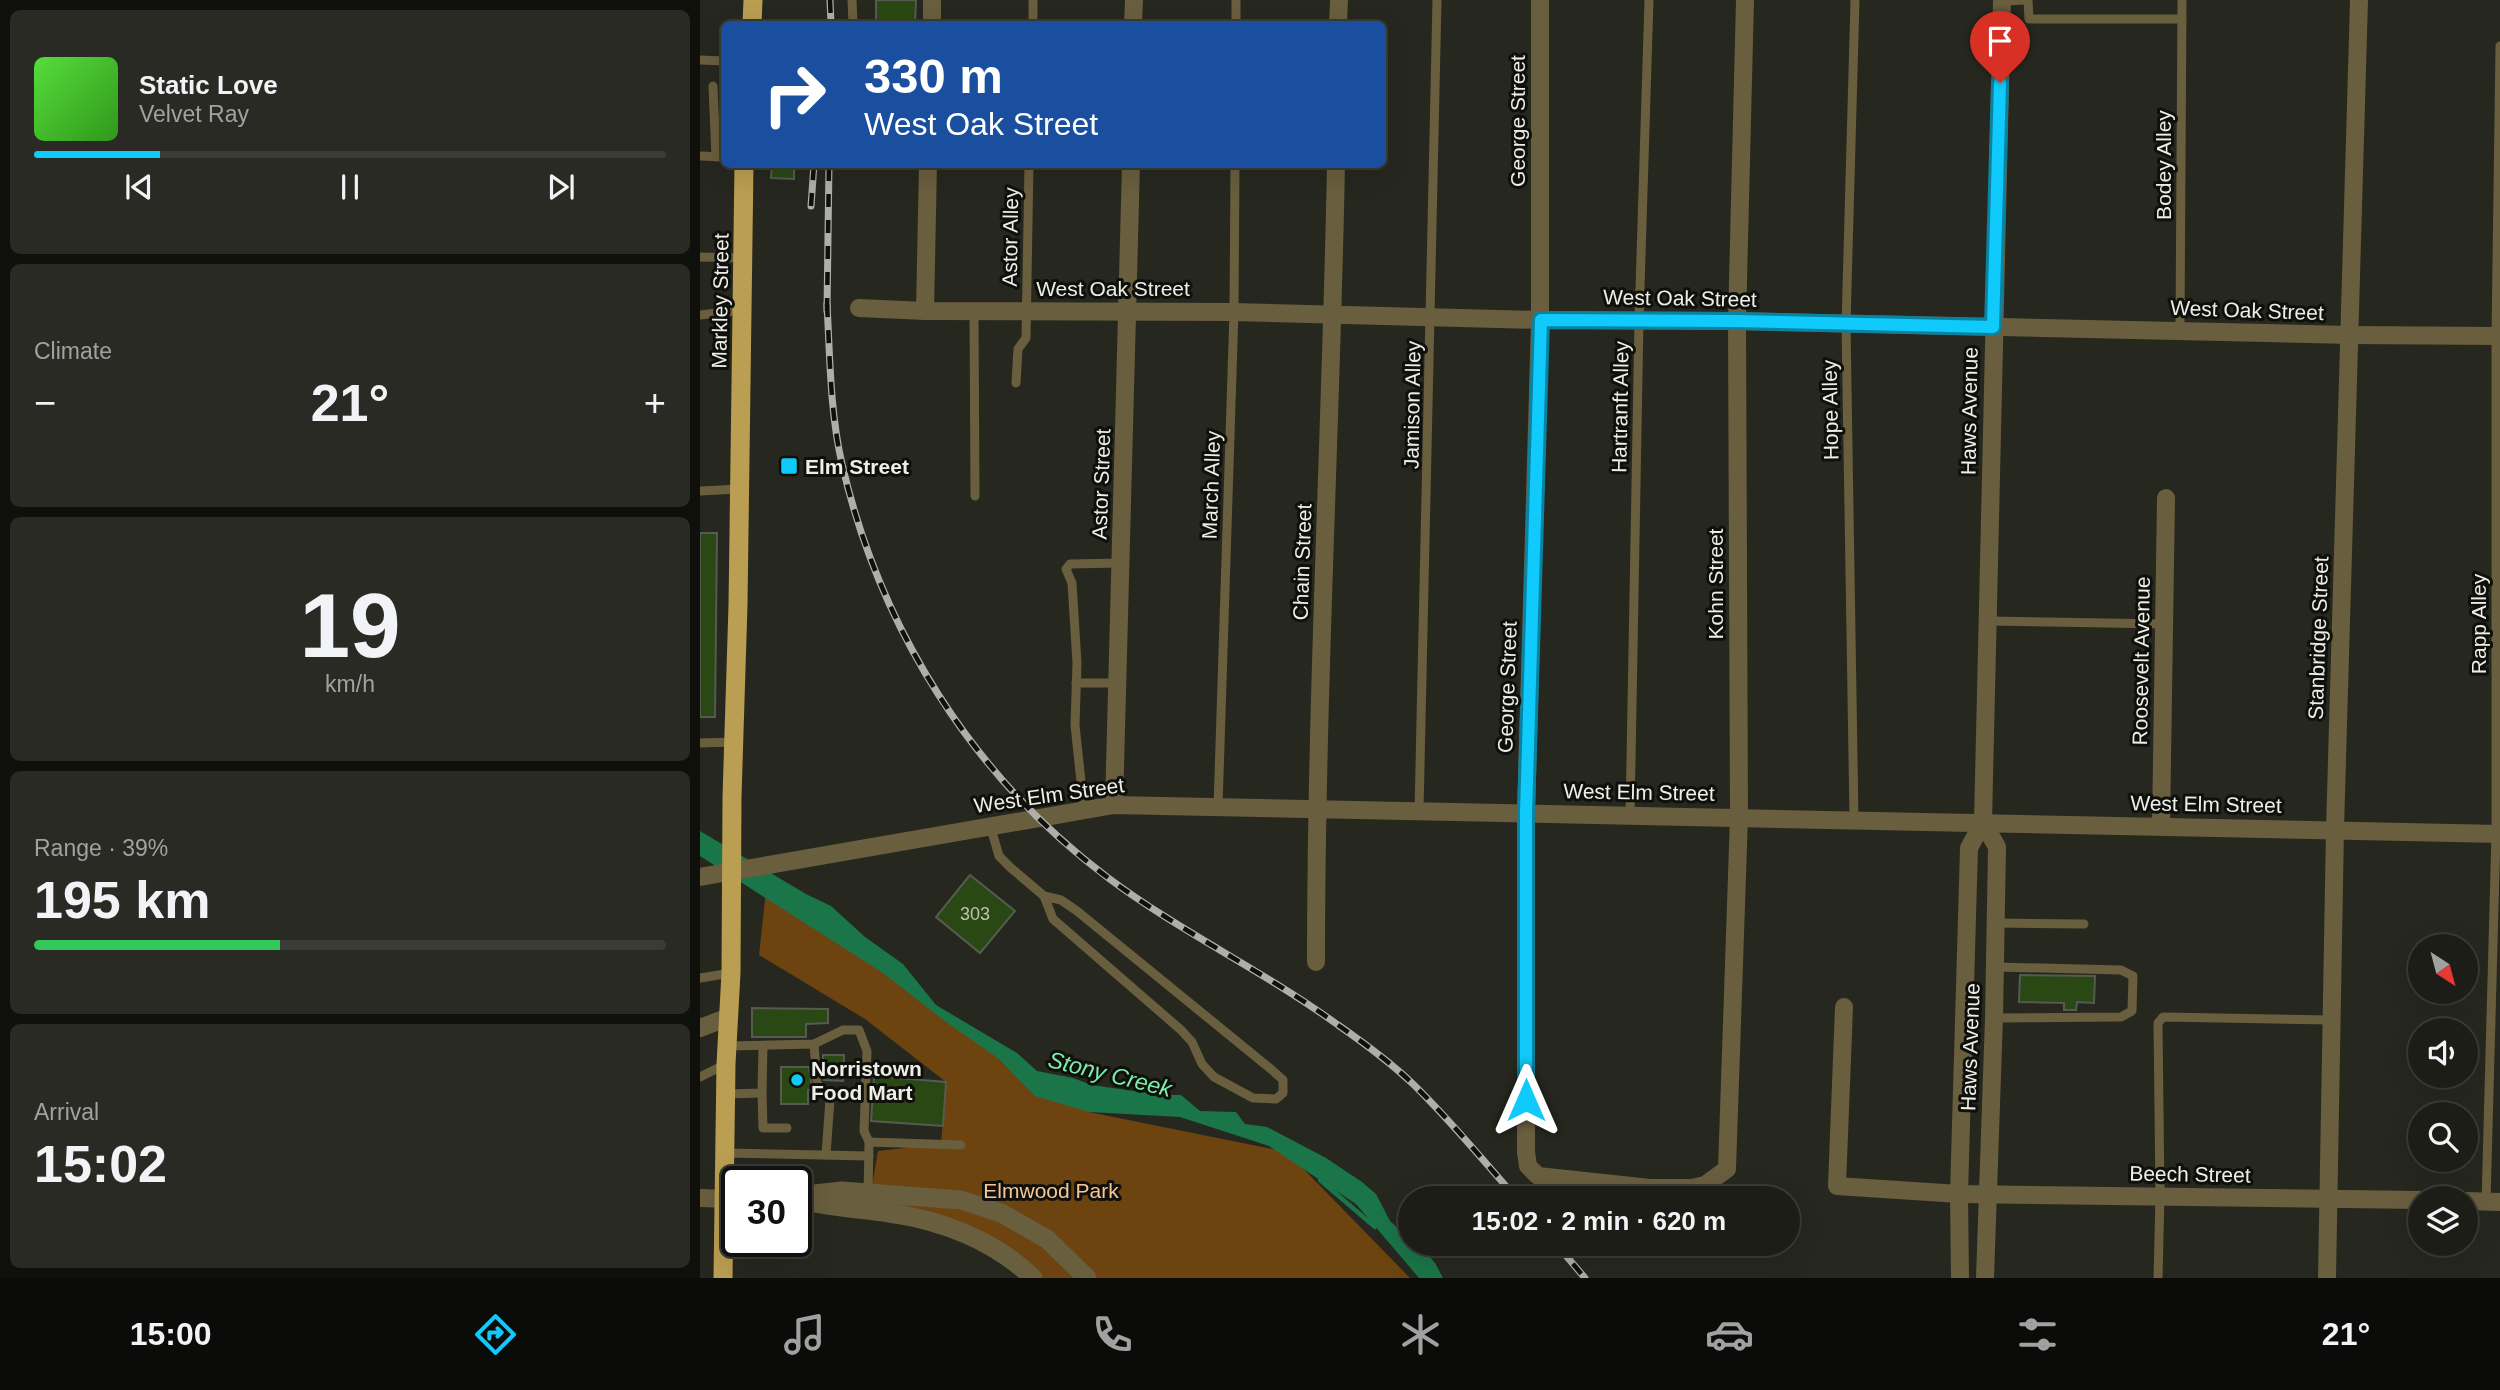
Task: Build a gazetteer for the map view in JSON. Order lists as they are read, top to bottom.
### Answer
{
  "streets": {
    "highway": ["Markley Street"],
    "street": [
      "George Street",
      "West Oak Street",
      "Haws Avenue",
      "Astor Street",
      "Chain Street",
      "Kohn Street",
      "Stanbridge Street",
      "Roosevelt Avenue",
      "West Elm Street",
      "Beech Street"
    ],
    "lane": [
      "Bodey Alley",
      "Astor Alley",
      "Jamison Alley",
      "Hartranft Alley",
      "Hope Alley",
      "March Alley",
      "Rapp Alley"
    ]
  },
  "crossings": [
    ["George Street", "West Oak Street"],
    ["George Street", "Kohn Street"],
    ["George Street", "West Elm Street"],
    ["Bodey Alley", "West Oak Street"],
    ["Astor Alley", "West Oak Street"],
    ["West Oak Street", "Jamison Alley"],
    ["West Oak Street", "Hartranft Alley"],
    ["West Oak Street", "Hope Alley"],
    ["West Oak Street", "Haws Avenue"],
    ["West Oak Street", "Astor Street"],
    ["West Oak Street", "March Alley"],
    ["West Oak Street", "Chain Street"],
    ["West Oak Street", "Kohn Street"],
    ["West Oak Street", "Rapp Alley"],
    ["West Oak Street", "Stanbridge Street"],
    ["Markley Street", "West Elm Street"],
    ["Jamison Alley", "West Elm Street"],
    ["Hartranft Alley", "West Elm Street"],
    ["Hope Alley", "West Elm Street"],
    ["Haws Avenue", "West Elm Street"],
    ["Haws Avenue", "Beech Street"],
    ["Astor Street", "West Elm Street"],
    ["March Alley", "West Elm Street"],
    ["Chain Street", "West Elm Street"],
    ["Kohn Street", "West Elm Street"],
    ["Rapp Alley", "West Elm Street"],
    ["Stanbridge Street", "West Elm Street"],
    ["Stanbridge Street", "Beech Street"],
    ["Roosevelt Avenue", "West Elm Street"]
  ],
  "water": ["Stony Creek"],
  "parks": ["Elmwood Park"],
  "places": {
    "transit": ["Elm Street"],
    "other": ["Norristown Food Mart"]
  },
  "house_numbers": ["303"],
  "north": "bottom right",
  "page": {
    "turn": ["330 m", "West Oak Street"],
    "song": ["Static Love", "Velvet Ray"],
    "tile": [
      "Climate",
      ["19", "km/h"],
      ["Range · 39%", "195 km"],
      ["Arrival", "15:02"]
    ],
    "heat": ["−", "21°", "+"],
    "limit": "30",
    "trip": "15:02 · 2 min · 620 m",
    "tabs": ["15:00", "21°"]
  }
}
